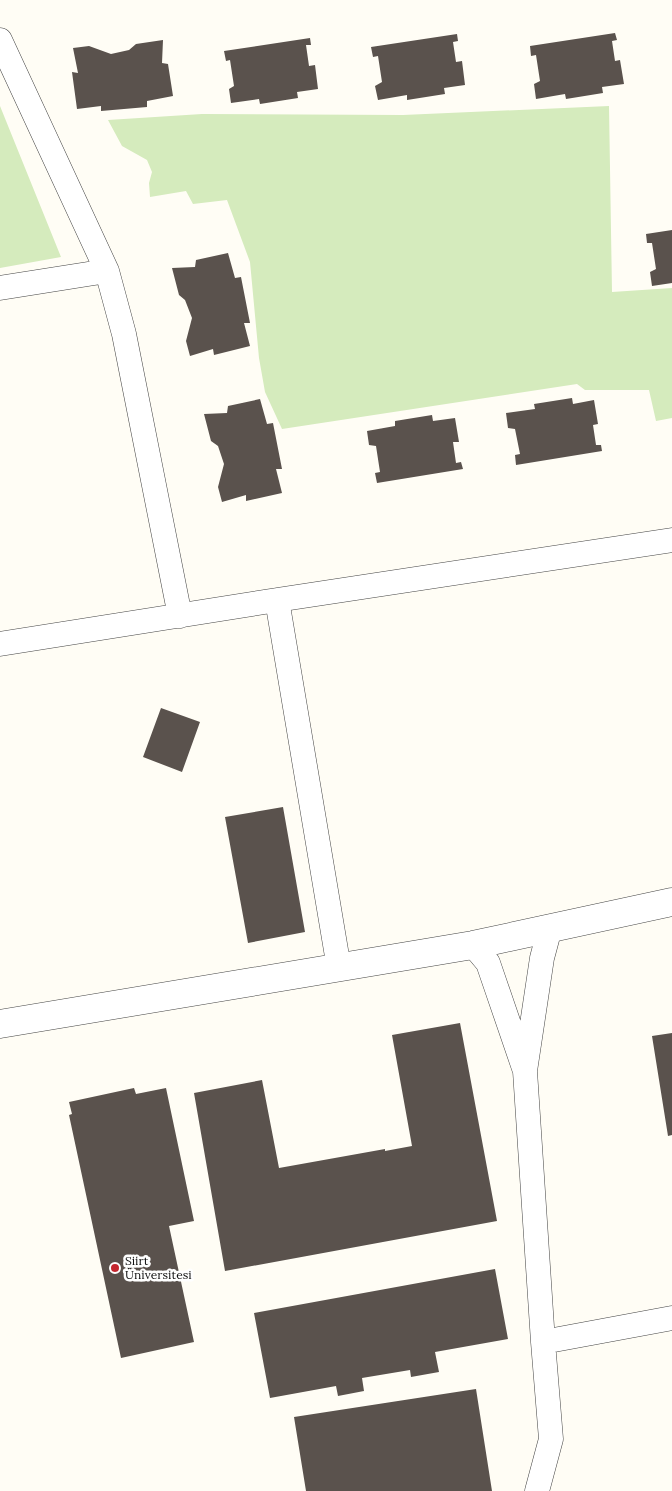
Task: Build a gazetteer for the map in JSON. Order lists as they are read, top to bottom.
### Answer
{
  "places": ["Siirt Üniversitesi"]
}
